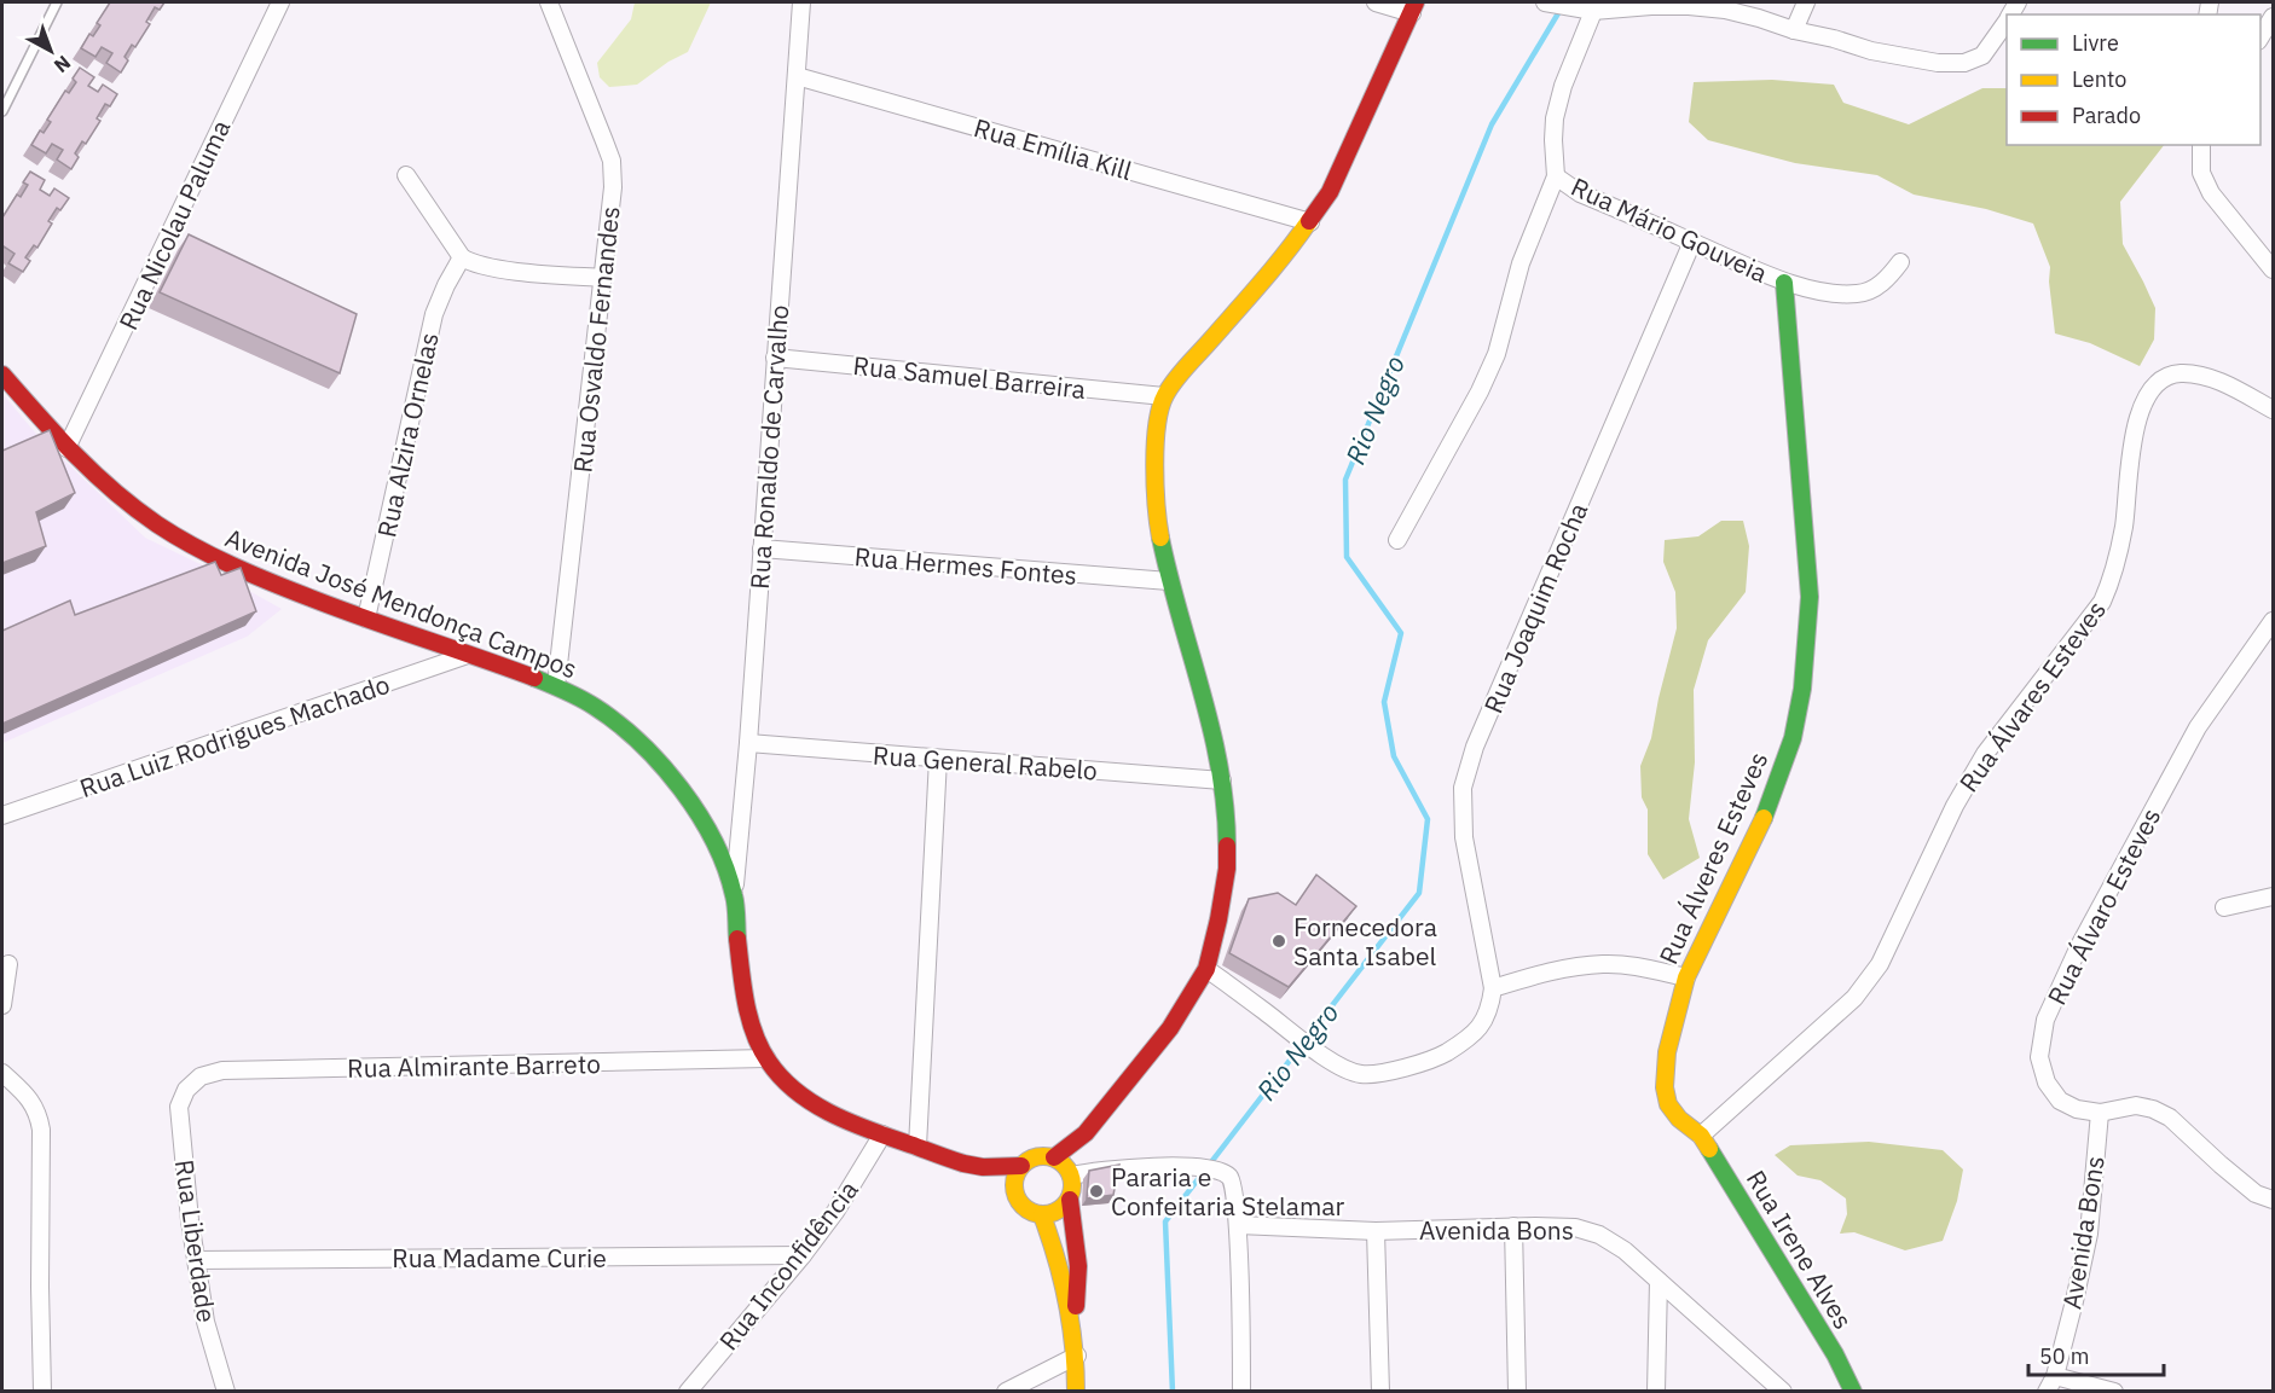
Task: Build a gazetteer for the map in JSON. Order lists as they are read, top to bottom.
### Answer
{
  "streets": {
    "street": [
      "Rua Emília Kill",
      "Rua Nicolau Paluma",
      "Rua Mário Gouveia",
      "Rua Osvaldo Fernandes",
      "Rua Samuel Barreira",
      "Rua Alzira Ornelas",
      "Rua Ronaldo de Carvalho",
      "Rua Hermes Fontes",
      "Avenida José Mendonça Campos",
      "Rua Joaquim Rocha",
      "Rua Álvares Esteves",
      "Rua Luiz Rodrigues Machado",
      "Rua General Rabelo",
      "Rua Álveres Esteves",
      "Rua Álvaro Esteves",
      "Rua Almirante Barreto",
      "Avenida Bons",
      "Rua Liberdade",
      "Rua Irene Alves",
      "Rua Madame Curie",
      "Rua Inconfidência"
    ]
  },
  "crossings": [
    ["Rua Emília Kill", "Rua Ronaldo de Carvalho"],
    ["Rua Nicolau Paluma", "Avenida José Mendonça Campos"],
    ["Rua Mário Gouveia", "Rua Joaquim Rocha"],
    ["Rua Mário Gouveia", "Rua Álveres Esteves"],
    ["Rua Osvaldo Fernandes", "Avenida José Mendonça Campos"],
    ["Rua Samuel Barreira", "Rua Ronaldo de Carvalho"],
    ["Rua Alzira Ornelas", "Avenida José Mendonça Campos"],
    ["Rua Ronaldo de Carvalho", "Rua Hermes Fontes"],
    ["Rua Ronaldo de Carvalho", "Avenida José Mendonça Campos"],
    ["Rua Ronaldo de Carvalho", "Rua General Rabelo"],
    ["Avenida José Mendonça Campos", "Rua Luiz Rodrigues Machado"],
    ["Avenida José Mendonça Campos", "Rua Almirante Barreto"],
    ["Avenida José Mendonça Campos", "Rua Inconfidência"],
    ["Rua Álvares Esteves", "Rua Álveres Esteves"],
    ["Rua Álvares Esteves", "Rua Irene Alves"],
    ["Rua Álveres Esteves", "Rua Irene Alves"],
    ["Rua Álvaro Esteves", "Avenida Bons"],
    ["Rua Almirante Barreto", "Rua Liberdade"],
    ["Rua Liberdade", "Rua Madame Curie"],
    ["Rua Madame Curie", "Rua Inconfidência"]
  ],
  "water": ["Rio Negro"],
  "places": ["Fornecedora Santa Isabel", "Pararia e Confeitaria Stelamar"],
  "legend": ["Livre", "Lento", "Parado"],
  "scale_bar": "50 m",
  "north": "bottom right"
}
